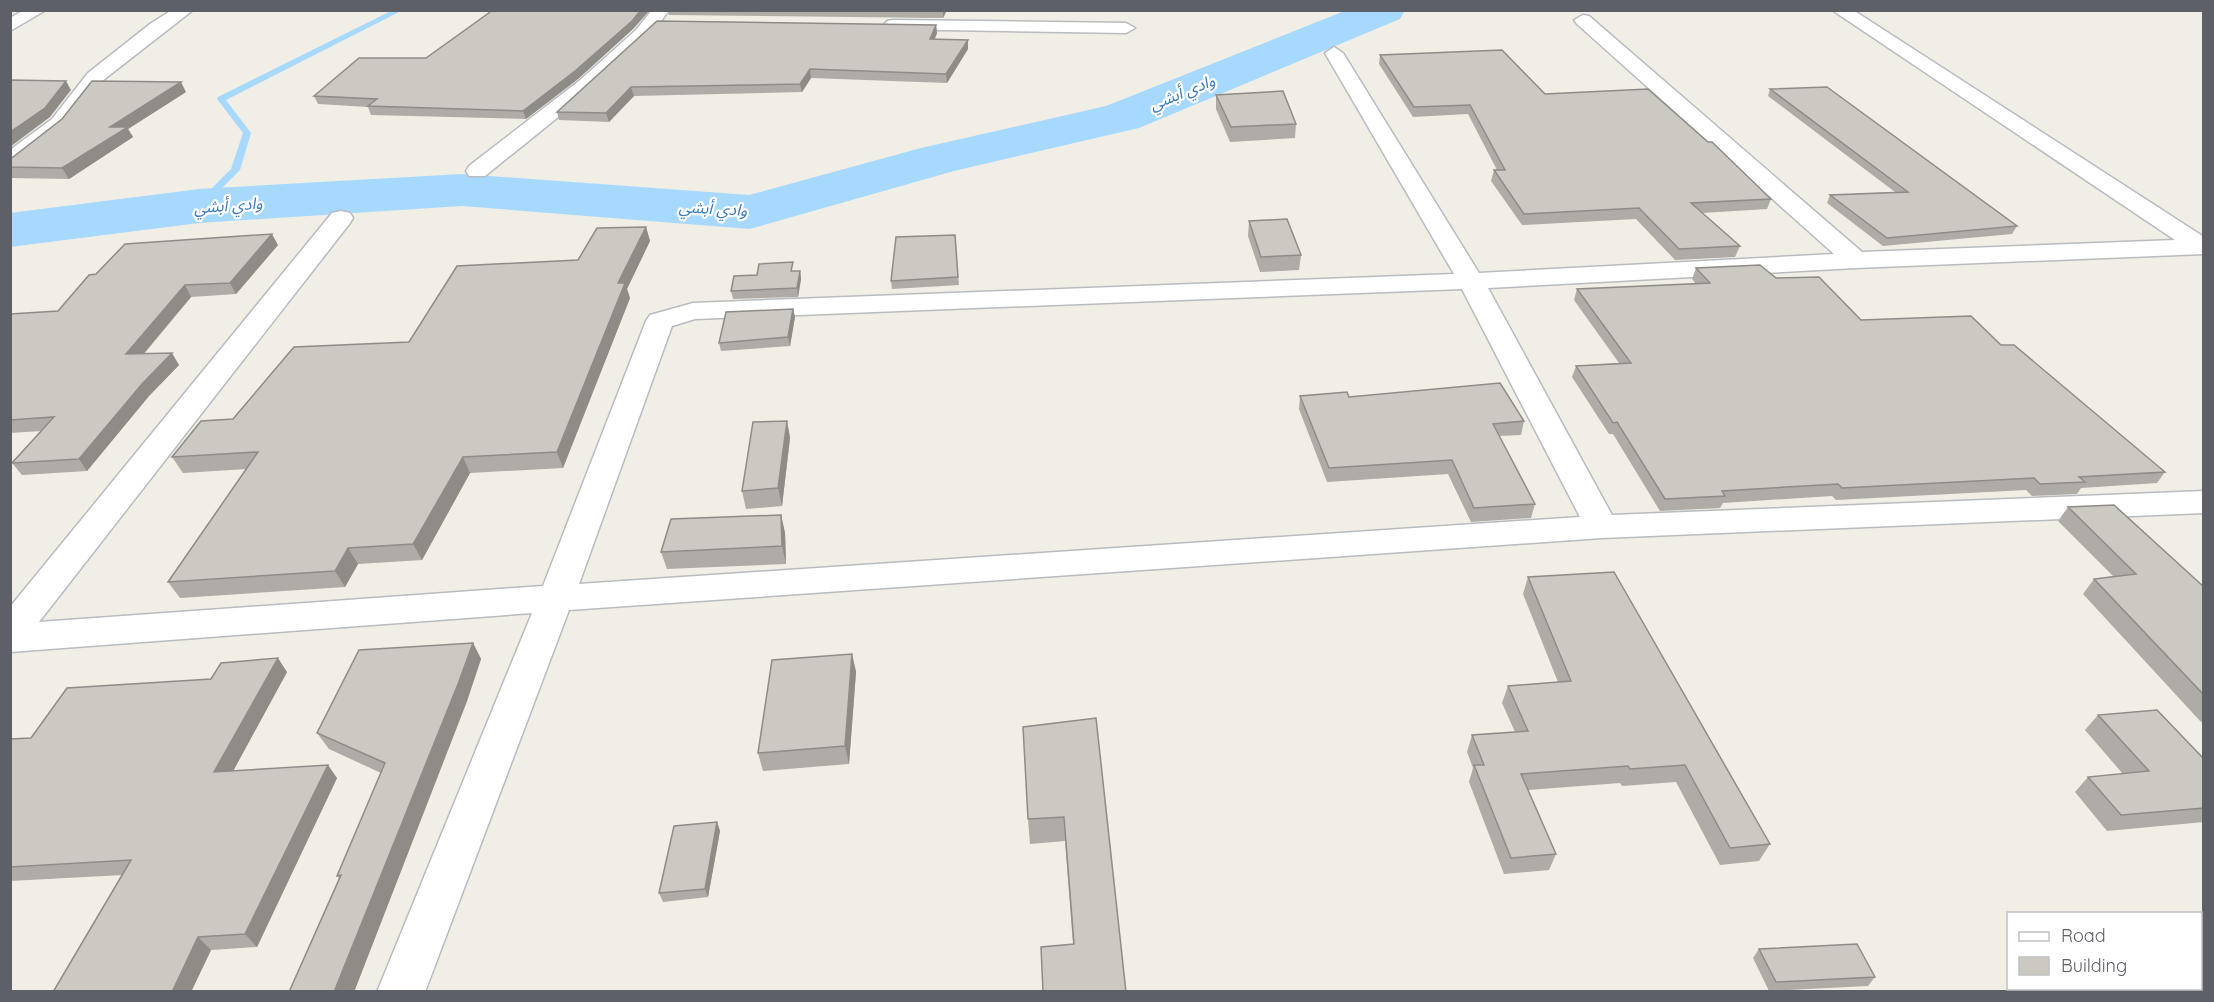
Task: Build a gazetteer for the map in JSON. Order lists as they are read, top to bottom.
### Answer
{
  "water": ["وادي أبشي"],
  "legend": ["Road", "Building"]
}
